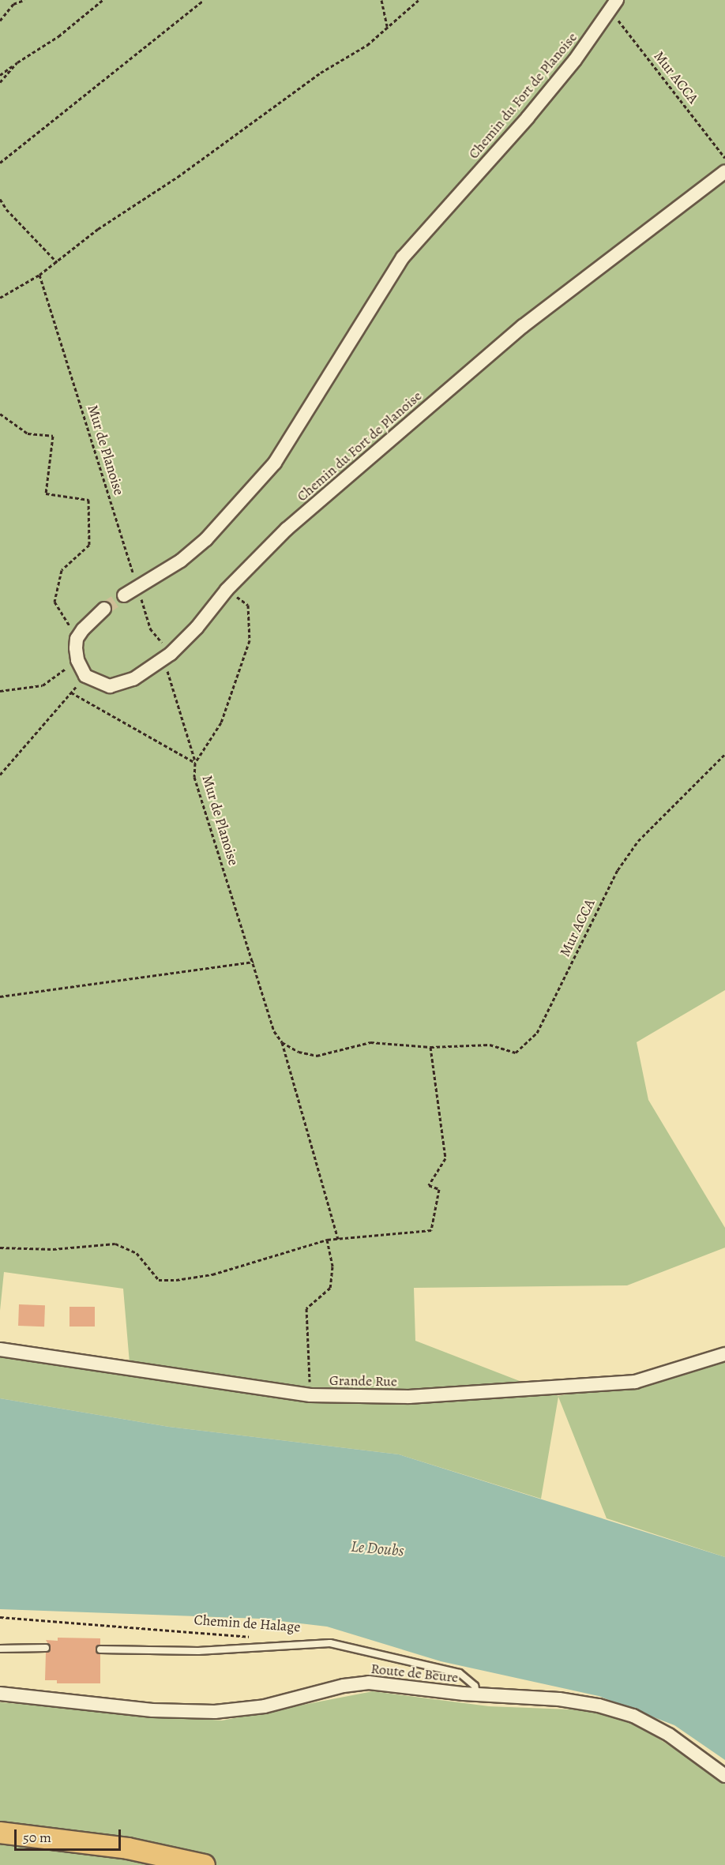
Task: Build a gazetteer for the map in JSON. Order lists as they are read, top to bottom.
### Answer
{
  "streets": {
    "street": ["Chemin du Fort de Planoise", "Grande Rue", "Route de Beure"],
    "path": ["Mur ACCA", "Mur de Planoise", "Chemin de Halage"]
  },
  "crossings": [
    ["Mur ACCA", "Chemin du Fort de Planoise"],
    ["Chemin du Fort de Planoise", "Mur de Planoise"]
  ],
  "water": ["Le Doubs"],
  "scale_bar": "50 m"
}
